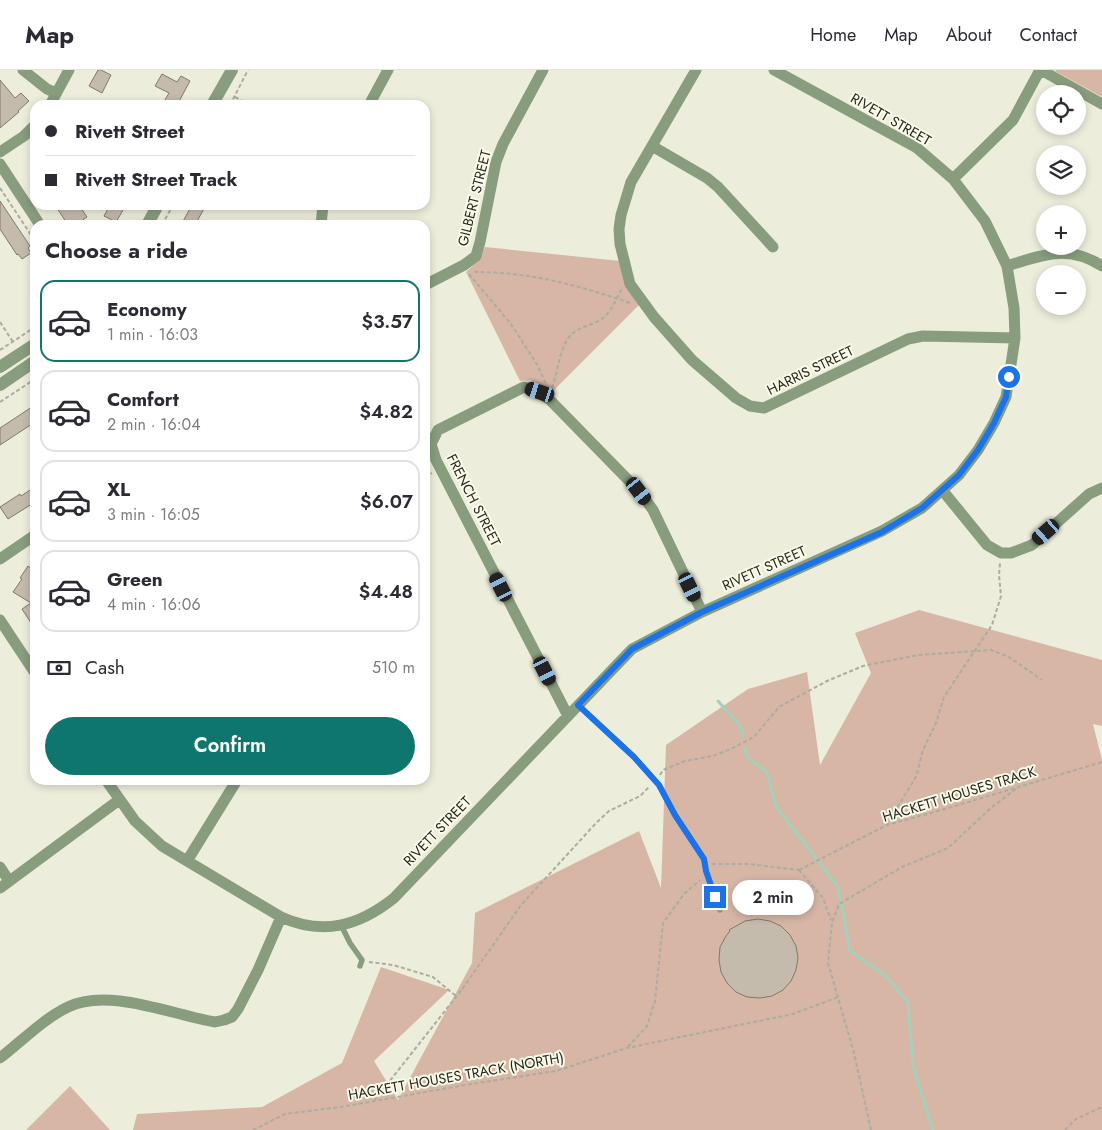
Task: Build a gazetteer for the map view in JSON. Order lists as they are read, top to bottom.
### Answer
{
  "streets": {
    "street": [
      "RIVETT STREET",
      "GILBERT STREET",
      "HARRIS STREET",
      "FRENCH STREET"
    ],
    "path": ["HACKETT HOUSES TRACK", "HACKETT HOUSES TRACK (NORTH)"]
  },
  "crossings": [
    ["RIVETT STREET", "HARRIS STREET"],
    ["RIVETT STREET", "FRENCH STREET"]
  ],
  "page": {
    "header": "Map",
    "nav": [
      "Home",
      "Map",
      "About",
      "Contact"
    ],
    "map_buttons": ["+", "−"],
    "banner": ["Rivett Street", "Rivett Street Track"],
    "heading": "Choose a ride",
    "list": [
      {
        "name": "Economy",
        "note": "1 min · 16:03",
        "value": "$3.57"
      },
      {
        "name": "Comfort",
        "note": "2 min · 16:04",
        "value": "$4.82"
      },
      {
        "name": "XL",
        "note": "3 min · 16:05",
        "value": "$6.07"
      },
      {
        "name": "Green",
        "note": "4 min · 16:06",
        "value": "$4.48"
      }
    ],
    "pay": ["Cash", "510 m"],
    "buttons": "Confirm",
    "bubble": "2 min"
  }
}
